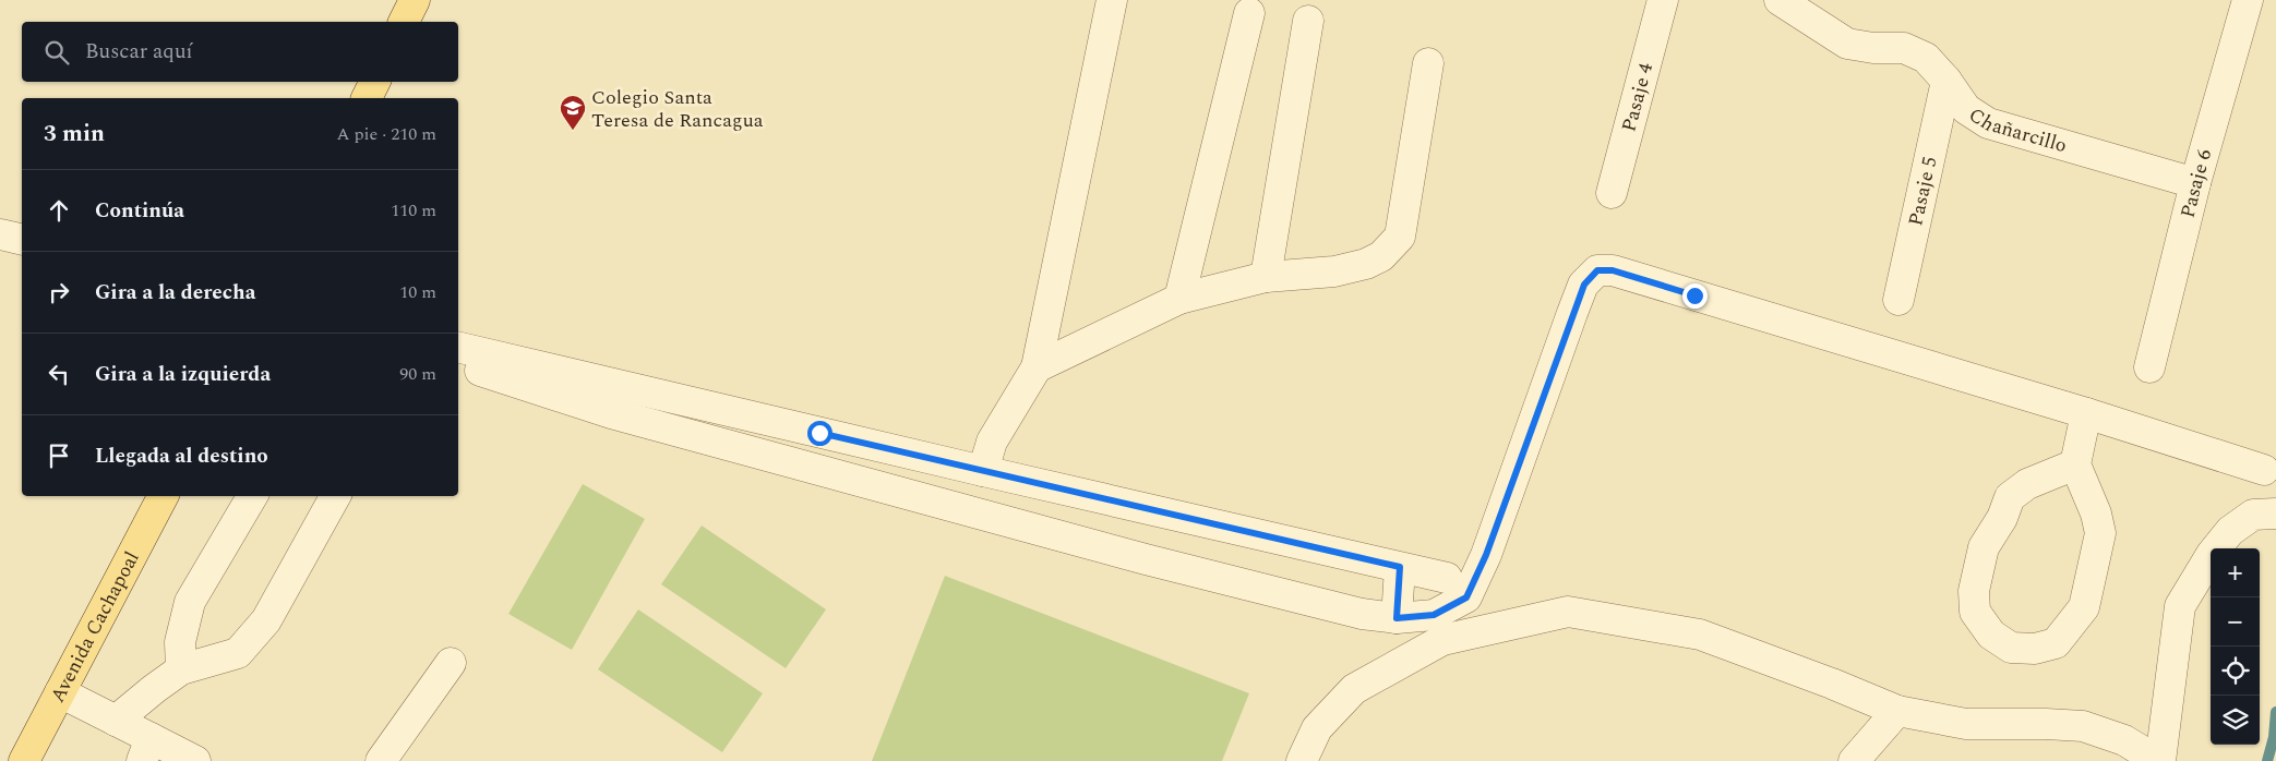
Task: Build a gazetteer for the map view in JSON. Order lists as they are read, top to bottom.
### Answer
{
  "streets": {
    "main road": ["Avenida Cachapoal"],
    "street": [
      "Pasaje 4",
      "Chañarcillo",
      "Pasaje 6",
      "Pasaje 5"
    ]
  },
  "crossings": [
    ["Chañarcillo", "Pasaje 6"],
    ["Chañarcillo", "Pasaje 5"]
  ],
  "places": {
    "school or university": ["Colegio Santa Teresa de Rancagua"]
  },
  "page": {
    "search": "Buscar aquí",
    "heading": ["3 min", "A pie · 210 m"],
    "list": [
      ["Continúa", "110 m"],
      ["Gira a la derecha", "10 m"],
      ["Gira a la izquierda", "90 m"],
      "Llegada al destino"
    ],
    "map_buttons": ["+", "−"]
  }
}
